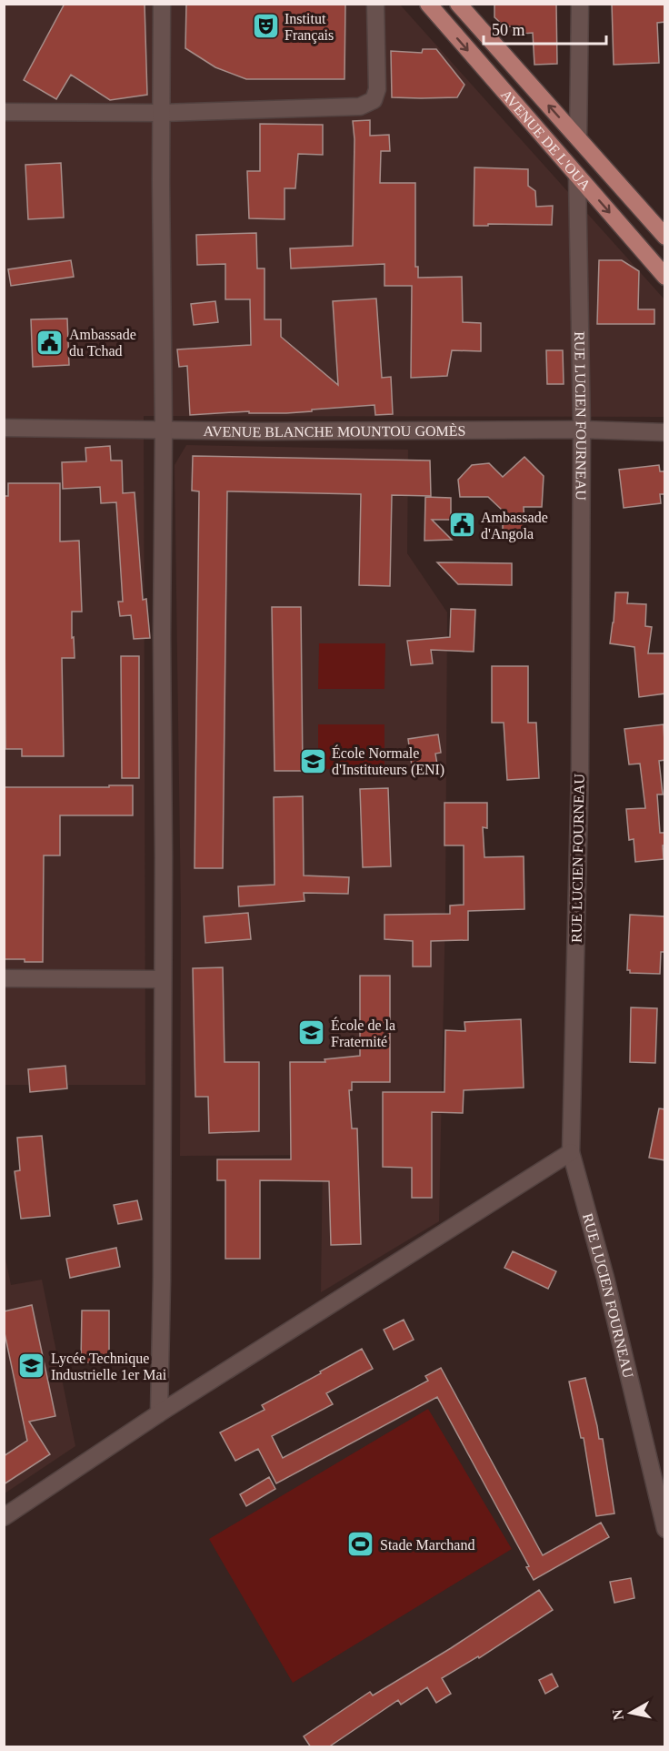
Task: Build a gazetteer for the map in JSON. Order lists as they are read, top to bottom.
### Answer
{
  "streets": {
    "main road": ["AVENUE DE L'OUA"],
    "street": ["RUE LUCIEN FOURNEAU", "AVENUE BLANCHE MOUNTOU GOMÈS"]
  },
  "crossings": [
    ["AVENUE DE L'OUA", "RUE LUCIEN FOURNEAU"],
    ["RUE LUCIEN FOURNEAU", "AVENUE BLANCHE MOUNTOU GOMÈS"]
  ],
  "places": {
    "theatre": ["Institut Français"],
    "public building": ["Ambassade du Tchad", "Ambassade d'Angola"],
    "school or university": ["École Normale d'Instituteurs (ENI)", "École de la Fraternité", "Lycée Technique Industrielle 1er Mai"],
    "sports": ["Stade Marchand"]
  },
  "scale_bar": "50 m",
  "north": "left"
}
